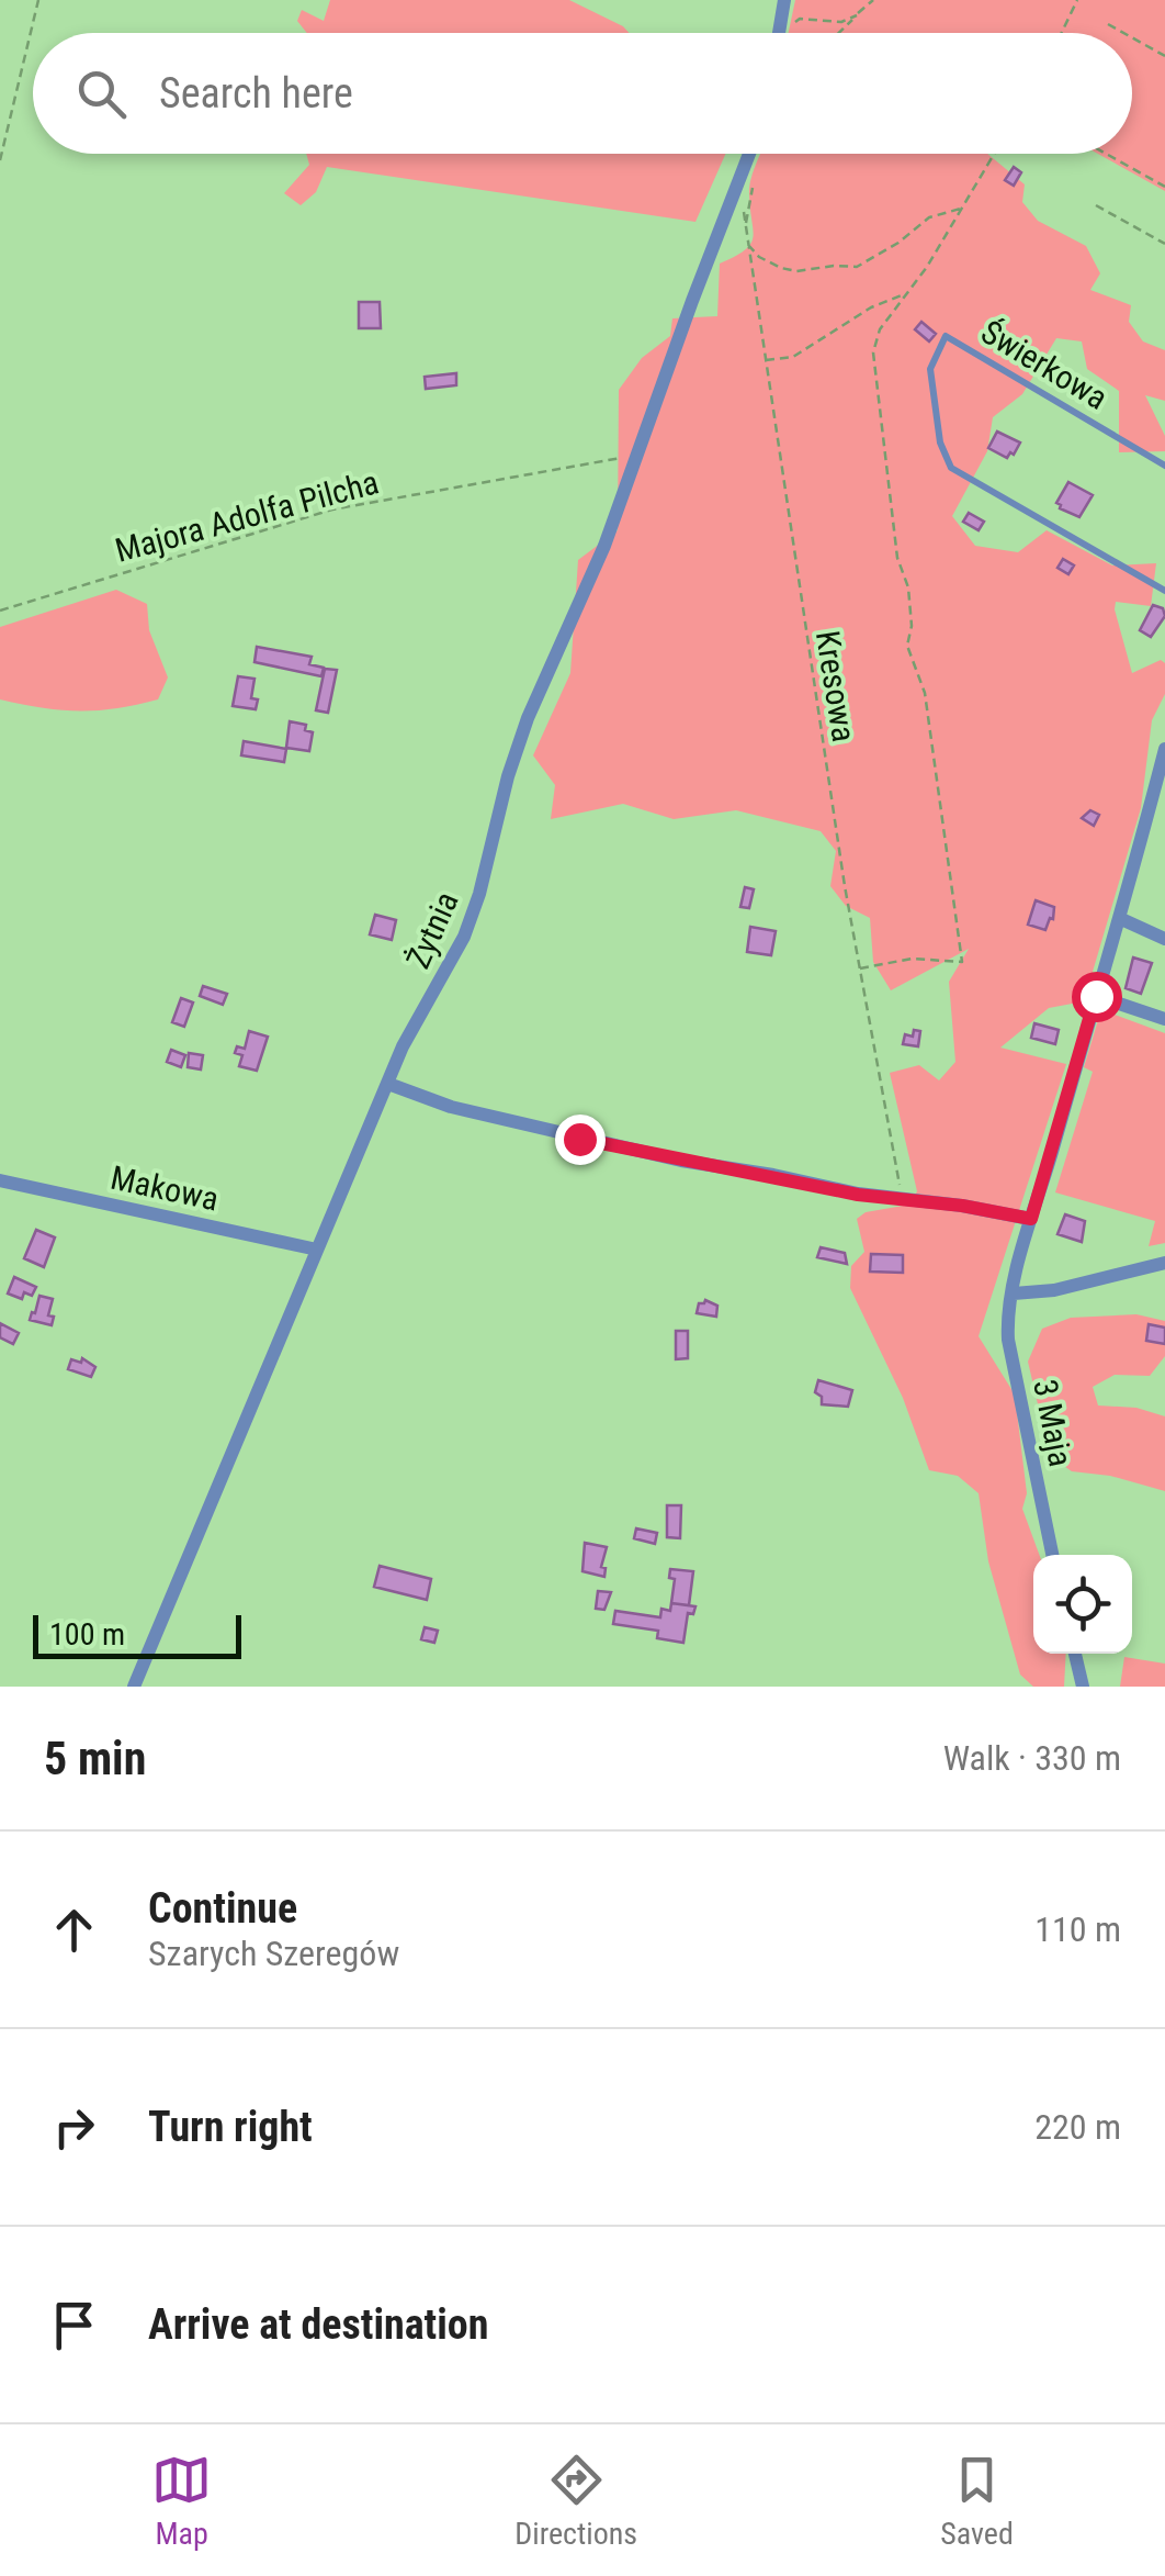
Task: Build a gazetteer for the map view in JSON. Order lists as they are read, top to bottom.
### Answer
{
  "streets": {
    "street": ["Żytnia", "Makowa", "3 Maja"],
    "lane": ["Świerkowa"],
    "path": ["Majora Adolfa Pilcha", "Kresowa"]
  },
  "crossings": [
    ["Majora Adolfa Pilcha", "Żytnia"],
    ["Kresowa", "Żytnia"],
    ["Żytnia", "Makowa"]
  ],
  "scale_bar": "100 m",
  "page": {
    "search": "Search here",
    "scale": "100 m",
    "heading": ["5 min", "Walk · 330 m"],
    "list": [
      ["Continue", "Szarych Szeregów", "110 m"],
      ["Turn right", "220 m"],
      "Arrive at destination"
    ],
    "nav": ["Map", "Directions", "Saved"]
  }
}
